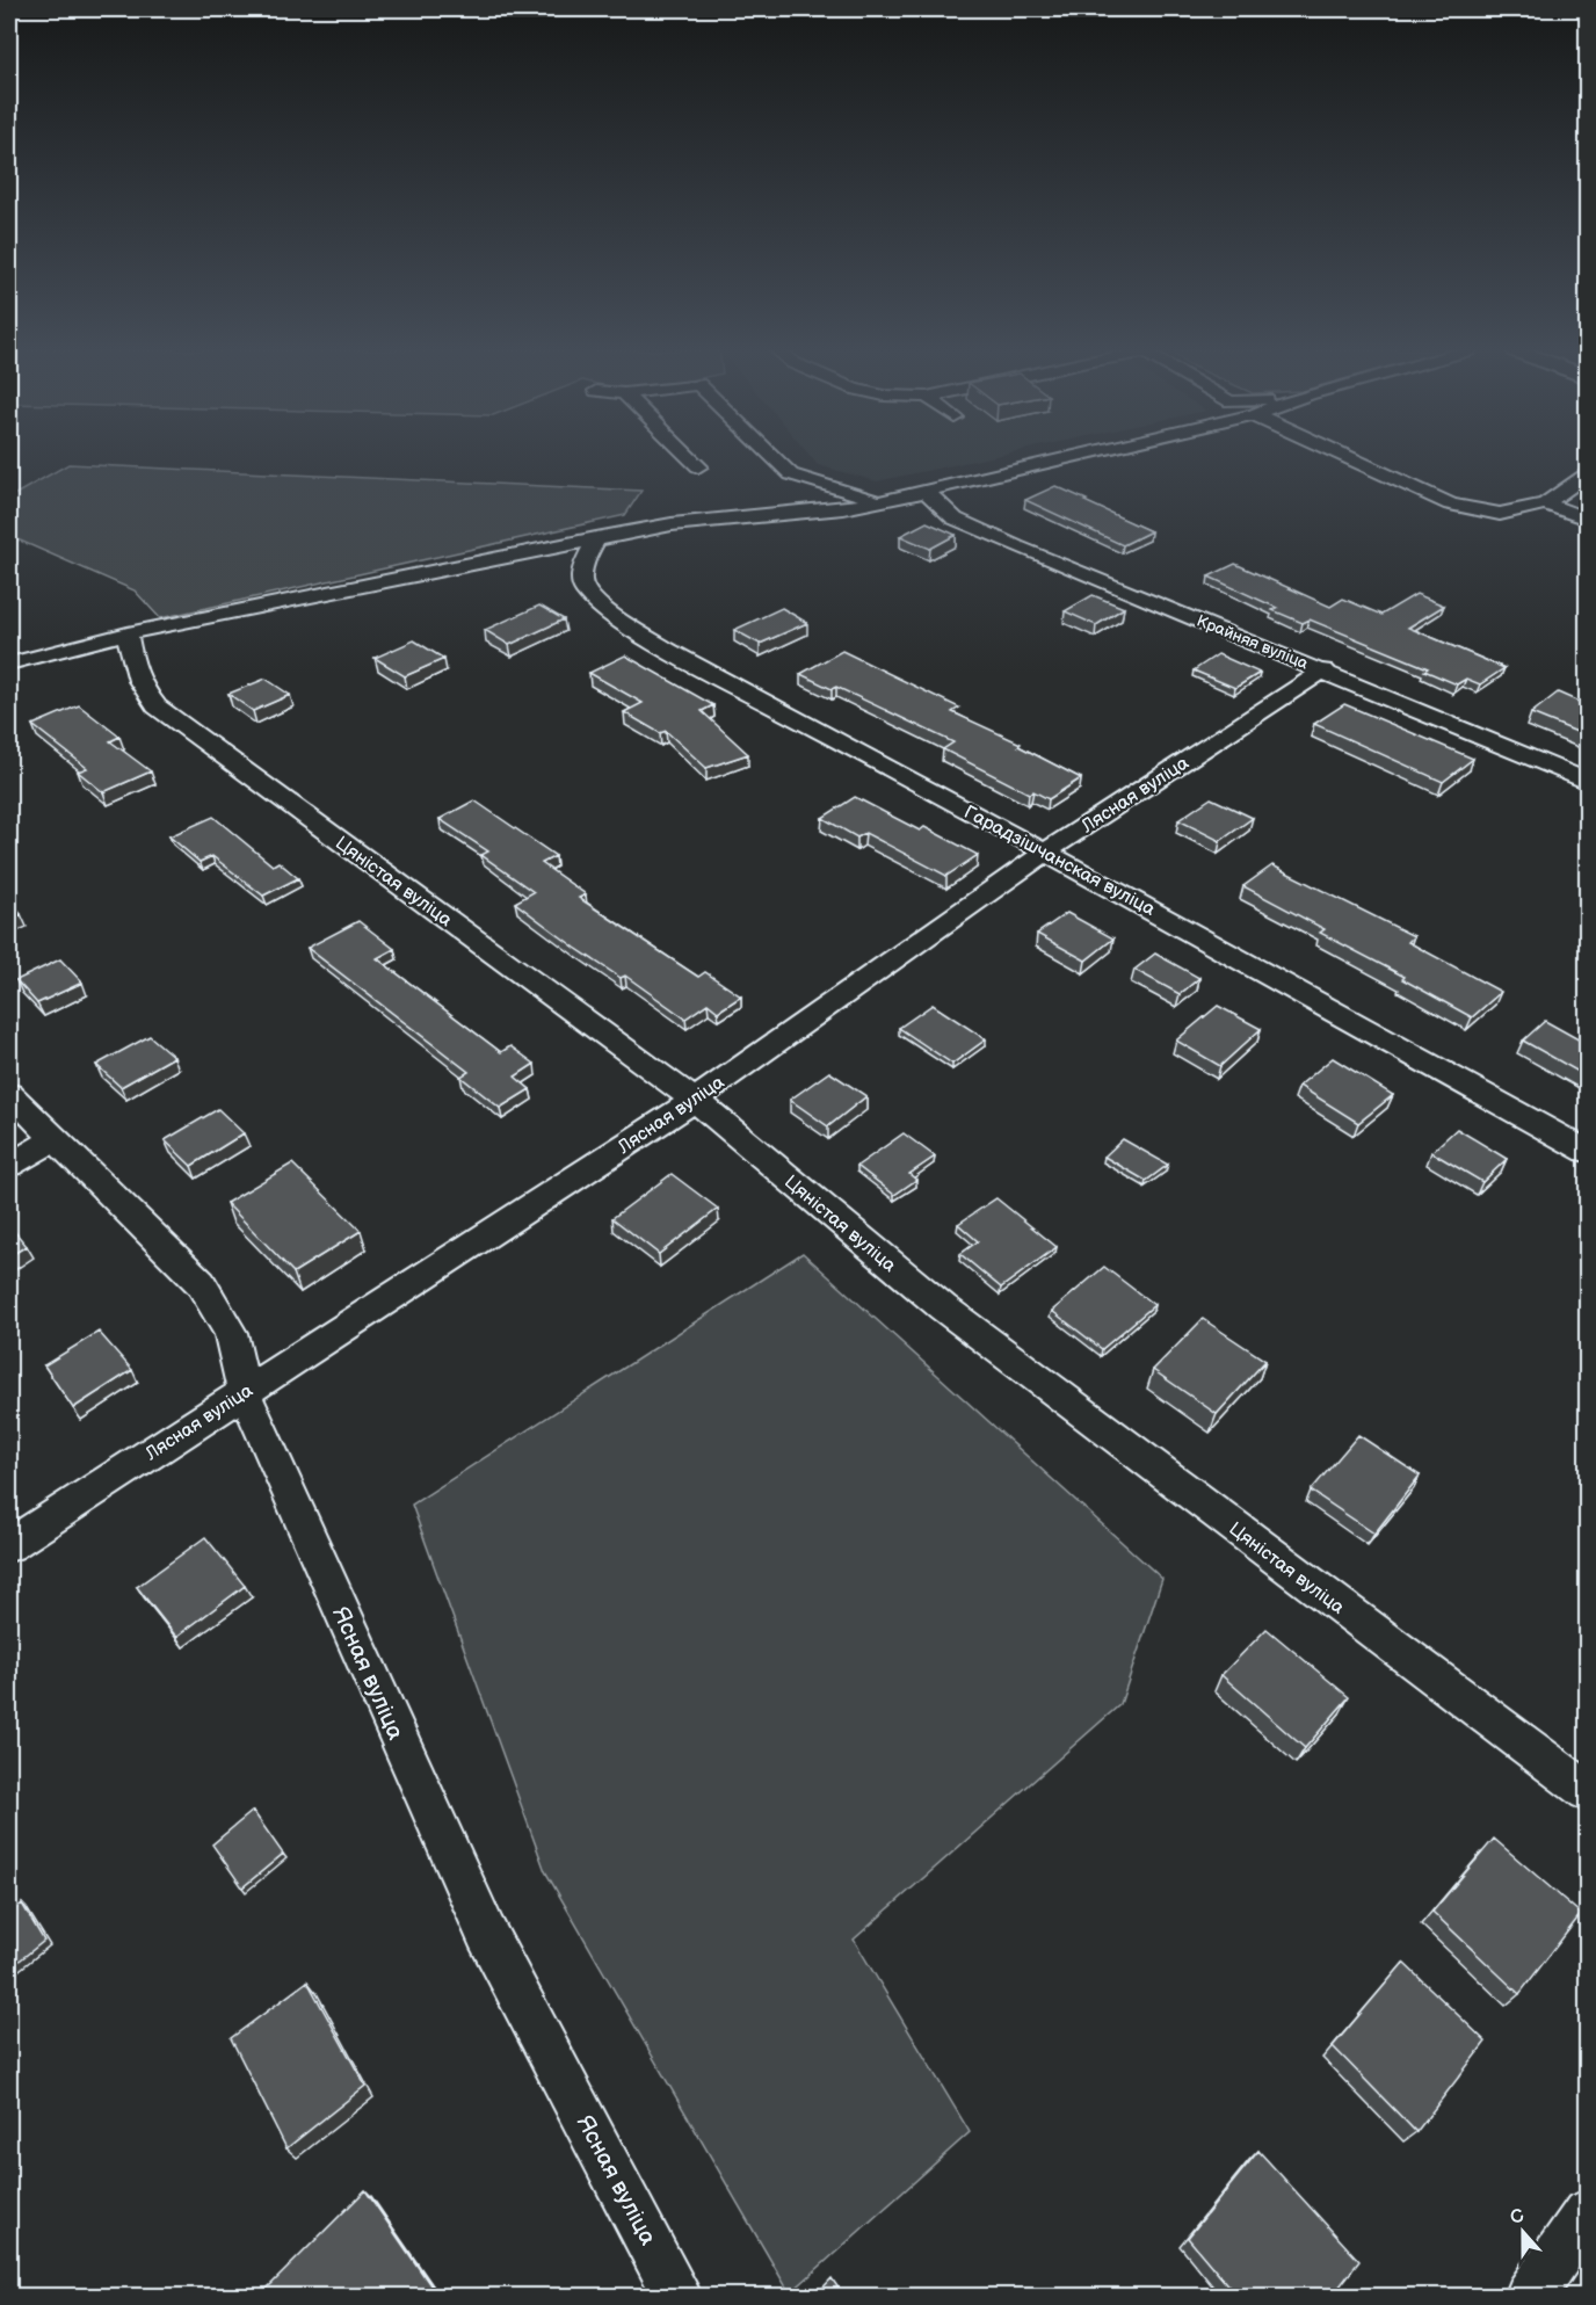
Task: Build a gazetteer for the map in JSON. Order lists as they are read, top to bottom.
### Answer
{
  "streets": {
    "street": [
      "Крайняя вуліца",
      "Лясная вуліца",
      "Гарадзішчанская вуліца",
      "Цяністая вуліца",
      "Ясная вуліца"
    ]
  },
  "crossings": [
    ["Крайняя вуліца", "Лясная вуліца"],
    ["Лясная вуліца", "Гарадзішчанская вуліца"],
    ["Лясная вуліца", "Цяністая вуліца"],
    ["Лясная вуліца", "Ясная вуліца"]
  ],
  "north": "top"
}
